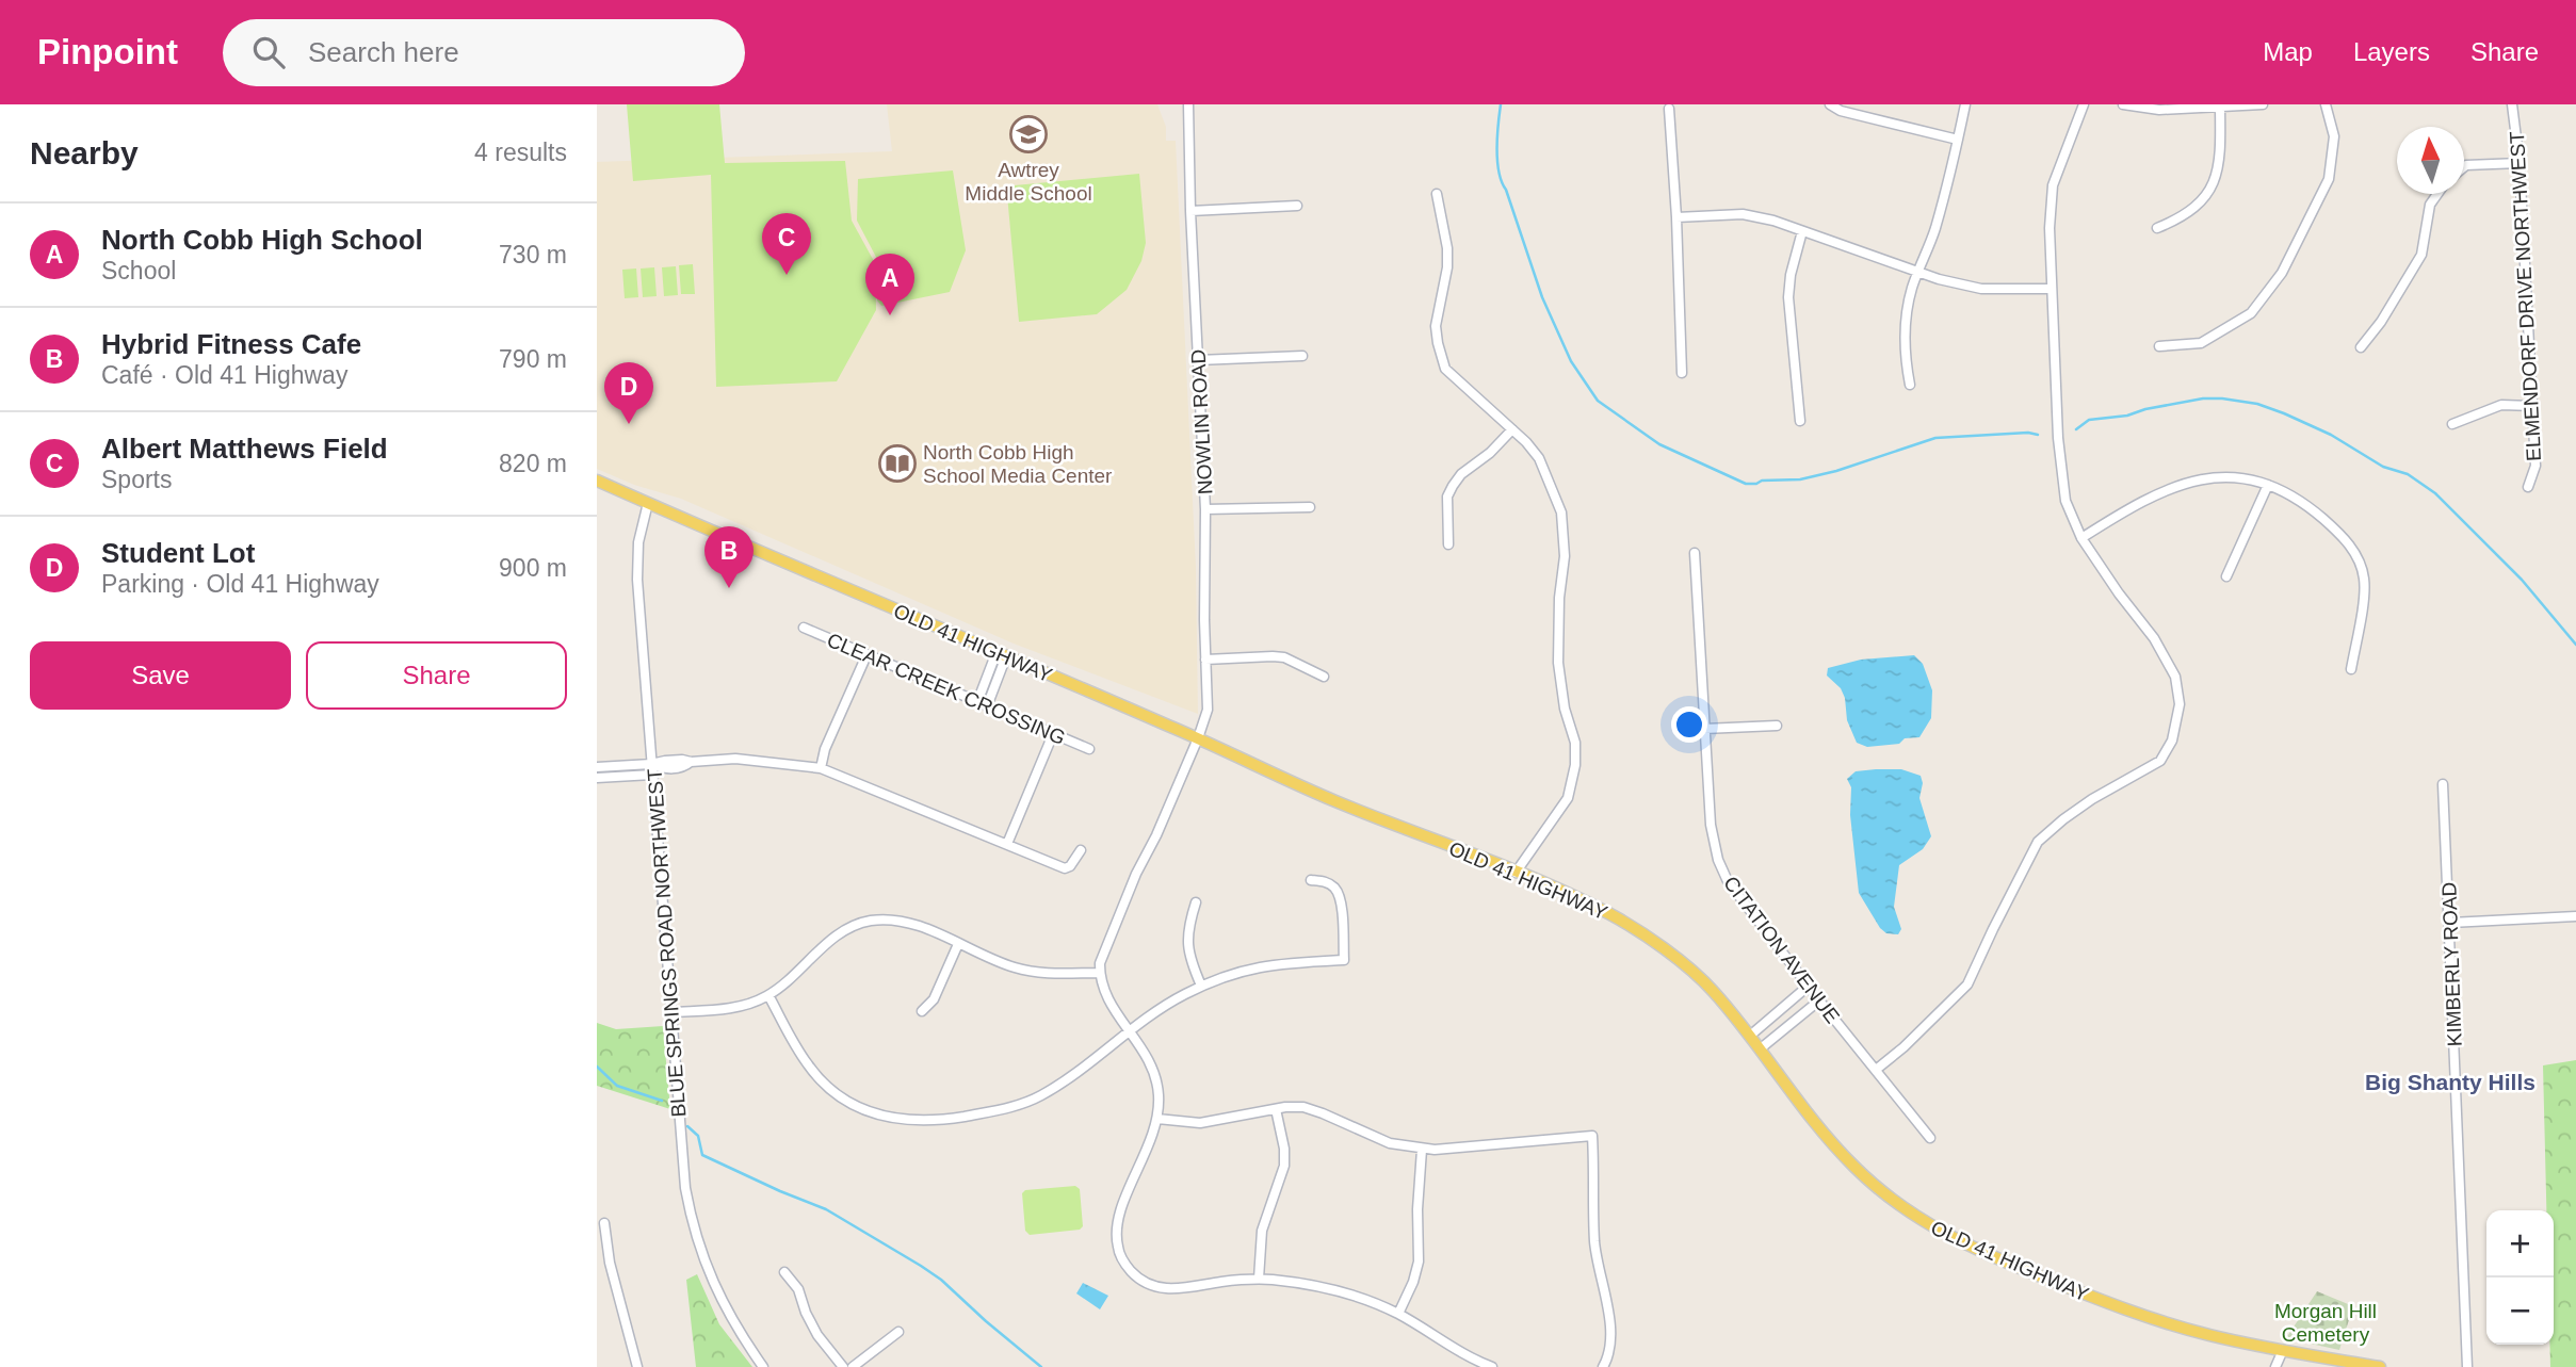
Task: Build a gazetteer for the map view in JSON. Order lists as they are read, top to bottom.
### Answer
{
  "streets": {
    "main road": ["OLD 41 HIGHWAY"],
    "street": [
      "ELMENDORF DRIVE NORTHWEST",
      "NOWLIN ROAD",
      "CLEAR CREEK CROSSING",
      "BLUE SPRINGS ROAD NORTHWEST",
      "CITATION AVENUE",
      "KIMBERLY ROAD"
    ]
  },
  "crossings": [
    ["NOWLIN ROAD", "OLD 41 HIGHWAY"],
    ["OLD 41 HIGHWAY", "BLUE SPRINGS ROAD NORTHWEST"]
  ],
  "districts": ["Big Shanty Hills"],
  "parks": ["Morgan Hill Cemetery"],
  "places": {
    "school or university": ["Awtrey Middle School"],
    "library": ["North Cobb High School Media Center"]
  },
  "north": "top",
  "page": {
    "header": "Pinpoint",
    "search": "Search here",
    "nav": ["Map", "Layers", "Share"],
    "heading": ["Nearby", "4 results"],
    "list": [
      {
        "mark": "A",
        "name": "North Cobb High School",
        "note": "School",
        "value": "730 m"
      },
      {
        "mark": "B",
        "name": "Hybrid Fitness Cafe",
        "note": "Café · Old 41 Highway",
        "value": "790 m"
      },
      {
        "mark": "C",
        "name": "Albert Matthews Field",
        "note": "Sports",
        "value": "820 m"
      },
      {
        "mark": "D",
        "name": "Student Lot",
        "note": "Parking · Old 41 Highway",
        "value": "900 m"
      }
    ],
    "pins": [
      "C",
      "A",
      "D",
      "B"
    ],
    "buttons": ["Save", "Share"],
    "map_buttons": ["+", "−"]
  }
}
